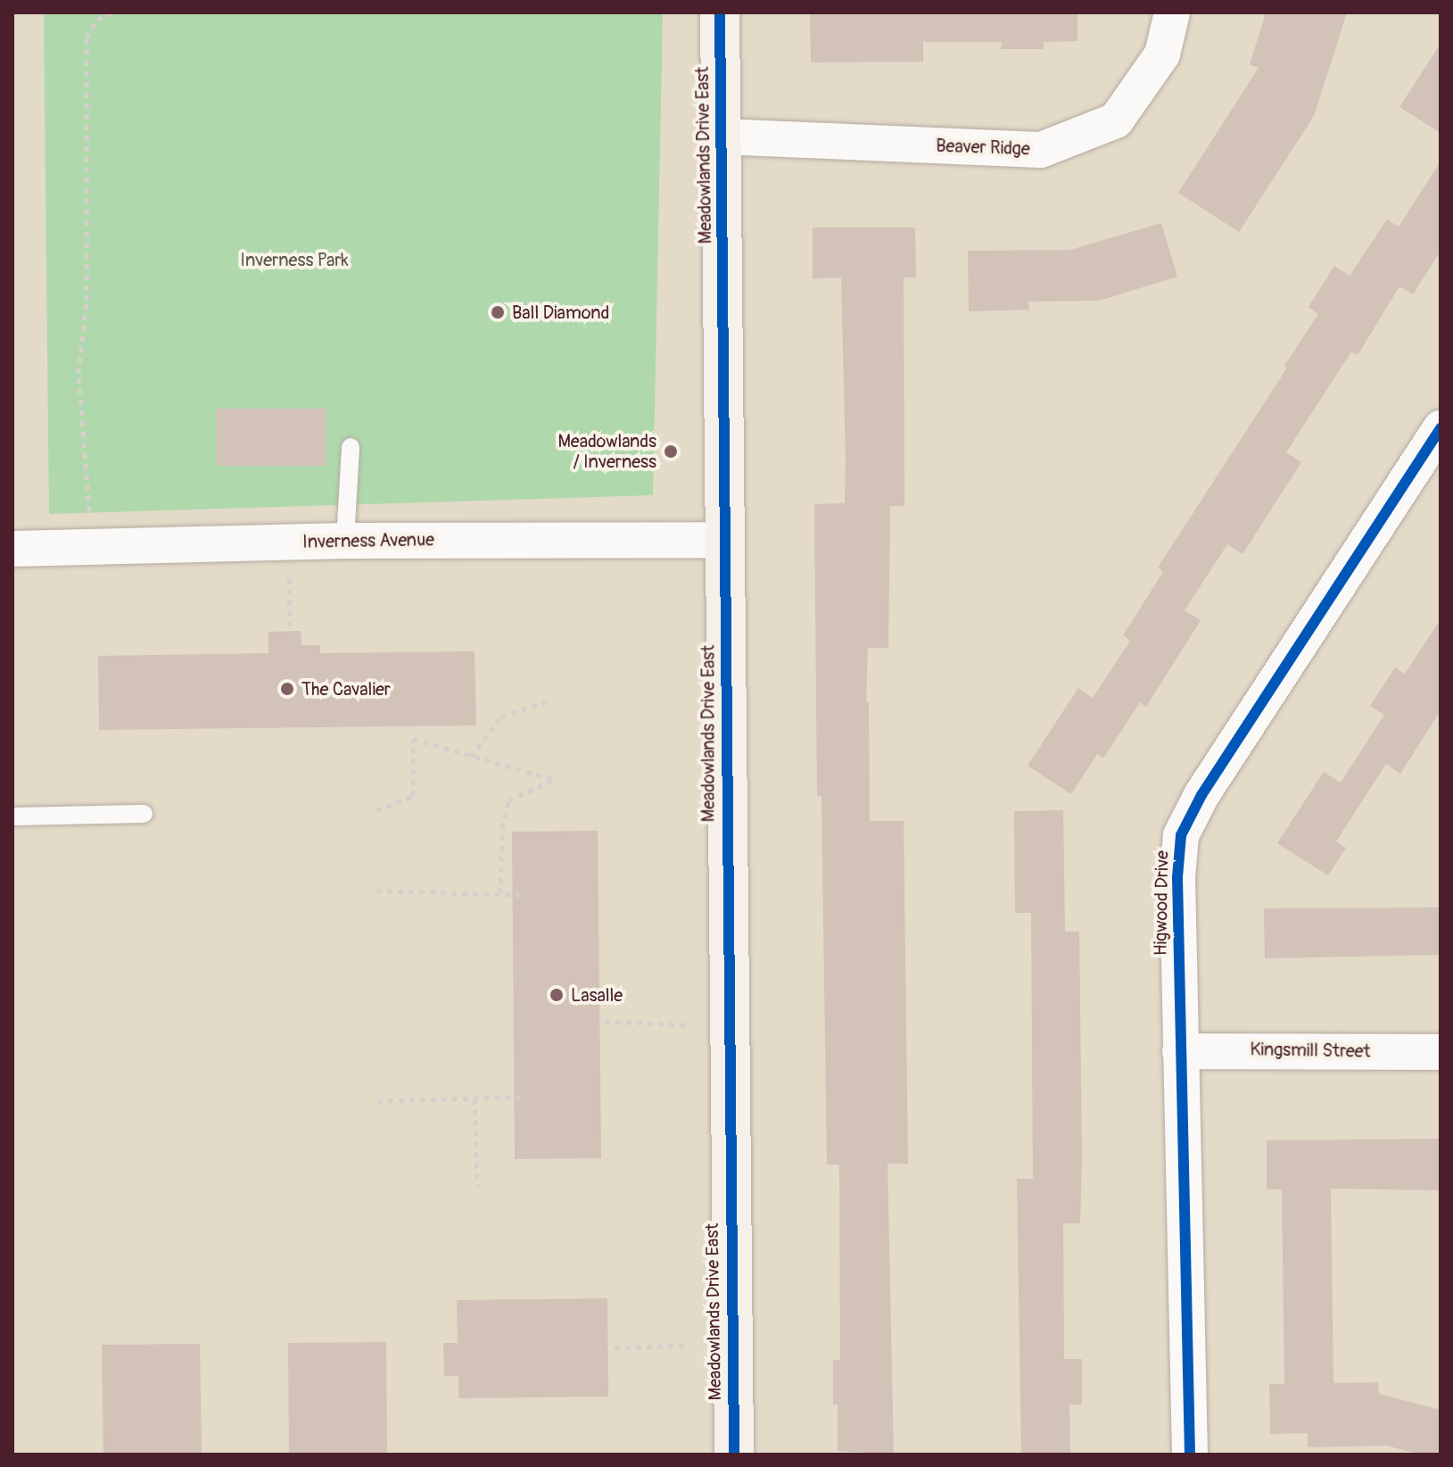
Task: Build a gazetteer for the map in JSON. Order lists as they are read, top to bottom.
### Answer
{
  "streets": {
    "main road": ["Meadowlands Drive East"],
    "street": [
      "Beaver Ridge",
      "Inverness Avenue",
      "Higwood Drive",
      "Kingsmill Street"
    ]
  },
  "crossings": [
    ["Beaver Ridge", "Meadowlands Drive East"],
    ["Meadowlands Drive East", "Inverness Avenue"],
    ["Higwood Drive", "Kingsmill Street"]
  ],
  "parks": ["Inverness Park"],
  "places": [
    "Ball Diamond",
    "Meadowlands / Inverness",
    "The Cavalier",
    "Lasalle"
  ]
}
